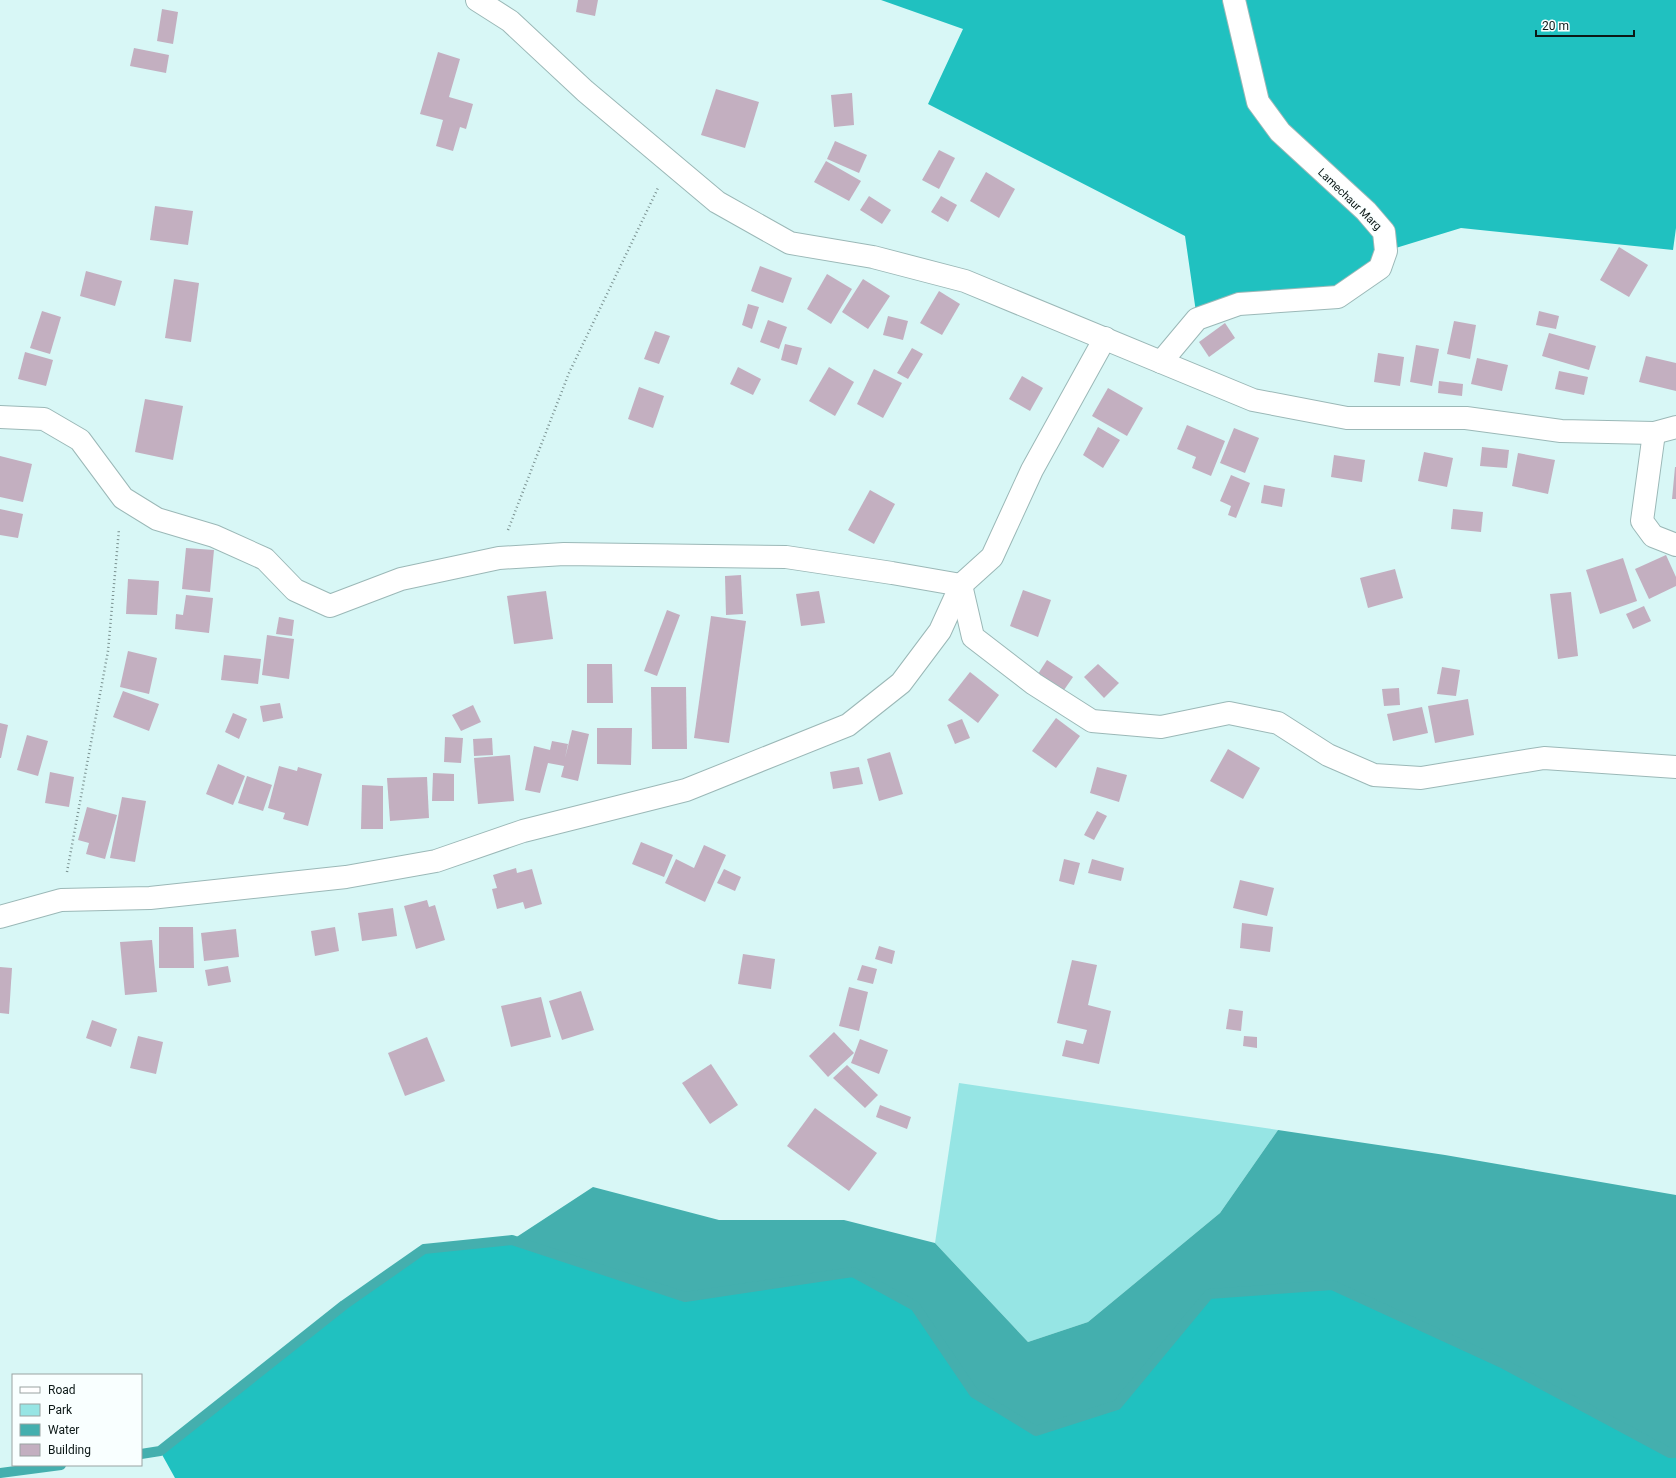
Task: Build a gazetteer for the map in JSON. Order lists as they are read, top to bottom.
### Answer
{
  "streets": {
    "street": ["Lamechaur Marg"]
  },
  "legend": [
    "Road",
    "Park",
    "Water",
    "Building"
  ],
  "scale_bar": "20 m"
}
